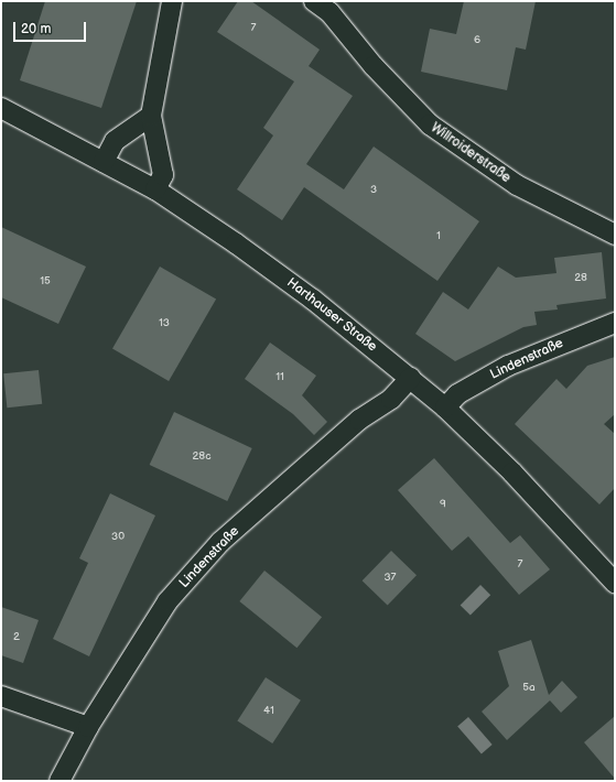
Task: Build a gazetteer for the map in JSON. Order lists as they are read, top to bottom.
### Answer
{
  "streets": {
    "street": ["Willroiderstraße", "Harthauser Straße", "Lindenstraße"]
  },
  "crossings": [
    ["Harthauser Straße", "Lindenstraße"]
  ],
  "house_numbers": [
    "7",
    "6",
    "3",
    "1",
    "28",
    "15",
    "13",
    "11",
    "28c",
    "9",
    "30",
    "7",
    "37",
    "2",
    "5a",
    "41"
  ],
  "scale_bar": "20 m"
}
